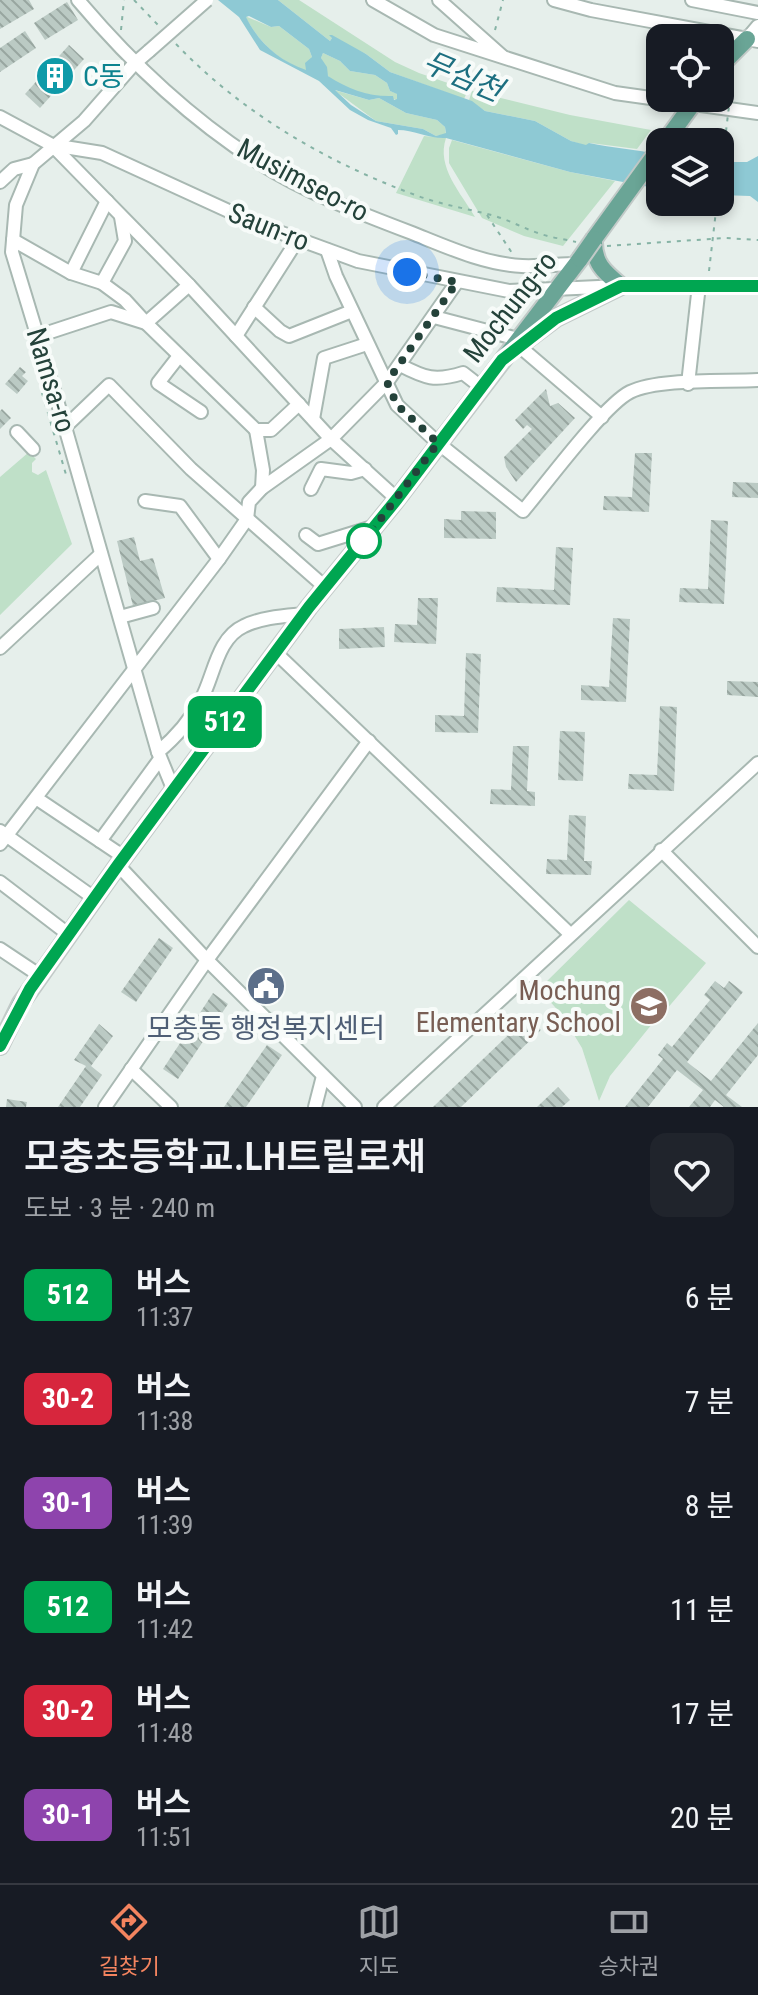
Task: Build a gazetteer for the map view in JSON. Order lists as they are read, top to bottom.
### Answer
{
  "streets": {
    "main road": ["Mochung-ro"],
    "street": ["Musimseo-ro", "Saun-ro", "Namsa-ro"]
  },
  "crossings": [
    ["Musimseo-ro", "Mochung-ro"],
    ["Musimseo-ro", "Namsa-ro"],
    ["Saun-ro", "Mochung-ro"],
    ["Saun-ro", "Namsa-ro"],
    ["Mochung-ro", "Namsa-ro"]
  ],
  "water": ["무심천"],
  "places": {
    "building": ["C동"],
    "public building": ["모충동 행정복지센터"],
    "school or university": ["Mochung Elementary School"]
  },
  "lines": ["bus line 512"],
  "page": {
    "on_map": "512",
    "heading": ["모충초등학교.LH트릴로채", "도보 · 3 분 · 240 m"],
    "list": [
      {
        "mark": "512",
        "name": "버스",
        "note": "11:37",
        "value": "6 분"
      },
      {
        "mark": "30-2",
        "name": "버스",
        "note": "11:38",
        "value": "7 분"
      },
      {
        "mark": "30-1",
        "name": "버스",
        "note": "11:39",
        "value": "8 분"
      },
      {
        "mark": "512",
        "name": "버스",
        "note": "11:42",
        "value": "11 분"
      },
      {
        "mark": "30-2",
        "name": "버스",
        "note": "11:48",
        "value": "17 분"
      },
      {
        "mark": "30-1",
        "name": "버스",
        "note": "11:51",
        "value": "20 분"
      }
    ],
    "tabs": ["길찾기", "지도", "승차권"]
  }
}
